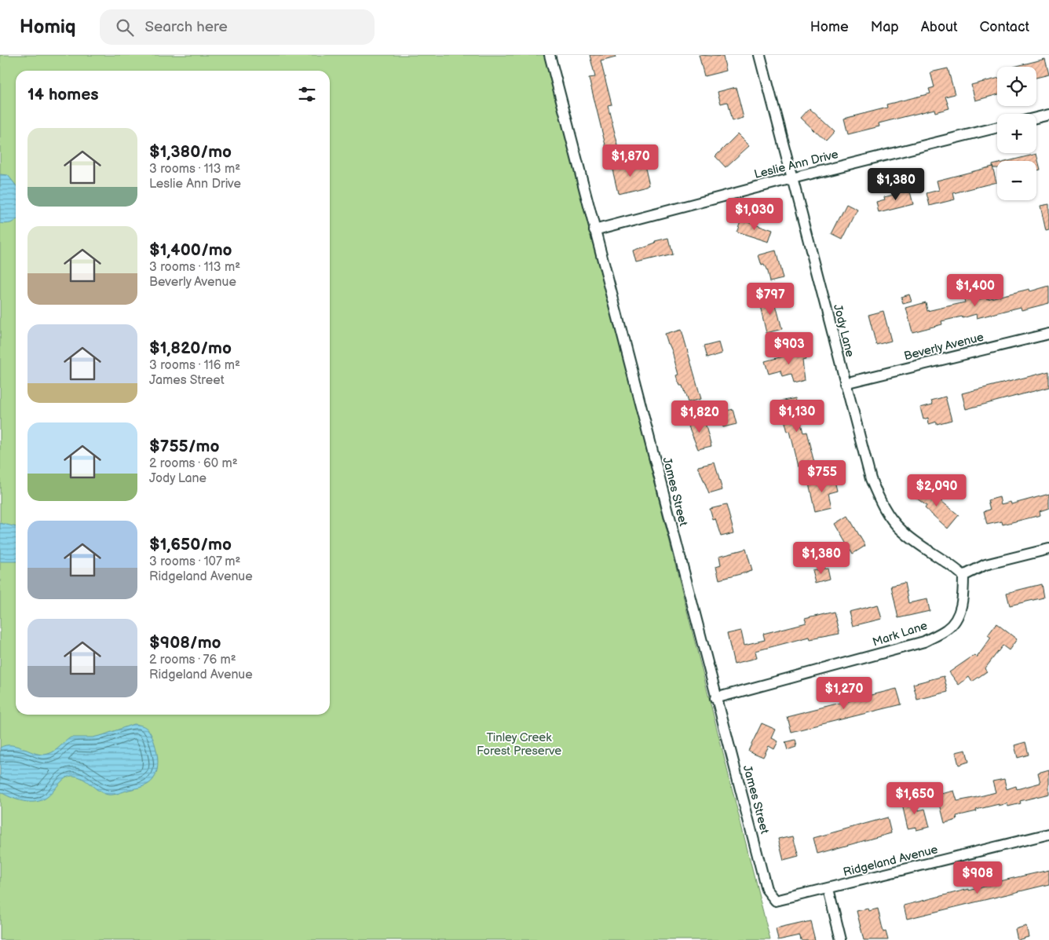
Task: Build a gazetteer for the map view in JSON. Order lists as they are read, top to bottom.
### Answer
{
  "streets": {
    "street": [
      "Leslie Ann Drive",
      "Jody Lane",
      "Beverly Avenue",
      "James Street",
      "Mark Lane",
      "Ridgeland Avenue"
    ]
  },
  "crossings": [
    ["Leslie Ann Drive", "Jody Lane"],
    ["Leslie Ann Drive", "James Street"],
    ["Jody Lane", "Beverly Avenue"],
    ["Jody Lane", "Mark Lane"],
    ["James Street", "Mark Lane"],
    ["James Street", "Ridgeland Avenue"]
  ],
  "parks": ["Tinley Creek Forest Preserve"],
  "page": {
    "header": "Homiq",
    "search": "Search here",
    "nav": [
      "Home",
      "Map",
      "About",
      "Contact"
    ],
    "map_buttons": ["+", "−"],
    "heading": "14 homes",
    "list": [
      {
        "name": "$1,380/mo",
        "note": "3 rooms · 113 m² · Leslie Ann Drive"
      },
      {
        "name": "$1,400/mo",
        "note": "3 rooms · 113 m² · Beverly Avenue"
      },
      {
        "name": "$1,820/mo",
        "note": "3 rooms · 116 m² · James Street"
      },
      {
        "name": "$755/mo",
        "note": "2 rooms · 60 m² · Jody Lane"
      },
      {
        "name": "$1,650/mo",
        "note": "3 rooms · 107 m² · Ridgeland Avenue"
      },
      {
        "name": "$908/mo",
        "note": "2 rooms · 76 m² · Ridgeland Avenue"
      }
    ],
    "price": [
      "$1,870",
      "$1,380",
      "$1,030",
      "$1,400",
      "$797",
      "$903",
      "$1,130",
      "$1,820",
      "$755",
      "$2,090",
      "$1,380",
      "$1,270",
      "$1,650",
      "$908"
    ]
  }
}
